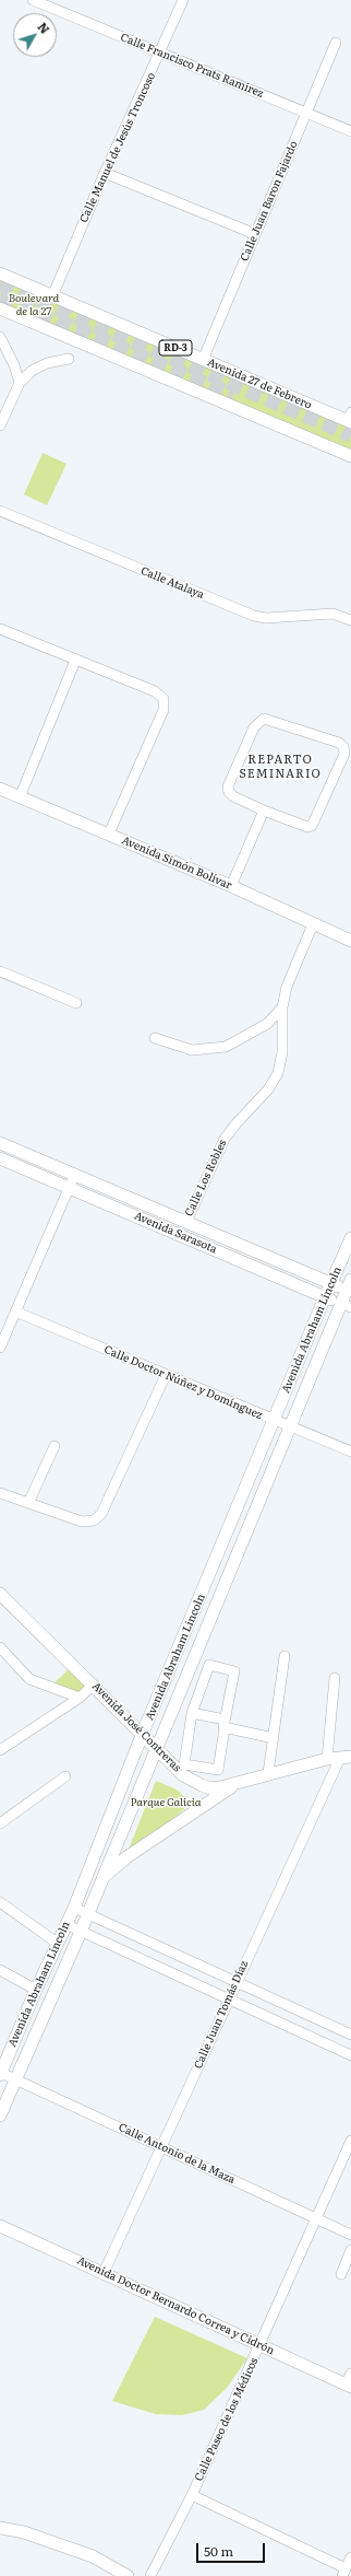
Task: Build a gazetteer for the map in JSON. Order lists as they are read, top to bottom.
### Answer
{
  "streets": {
    "main road": [
      "RD-3",
      "Avenida 27 de Febrero",
      "Avenida Simón Bolívar",
      "Avenida Sarasota",
      "Avenida Abraham Lincoln",
      "Avenida José Contreras",
      "Avenida Doctor Bernardo Correa y Cidrón"
    ],
    "street": [
      "Calle Francisco Prats Ramírez",
      "Calle Manuel de Jesús Troncoso",
      "Calle Juan Baron Fajardo",
      "Calle Atalaya",
      "Calle Los Robles",
      "Calle Doctor Núñez y Domínguez",
      "Calle Juan Tomás Díaz",
      "Calle Antonio de la Maza",
      "Calle Paseo de los Médicos"
    ]
  },
  "crossings": [
    ["Calle Francisco Prats Ramírez", "Calle Manuel de Jesús Troncoso"],
    ["Calle Francisco Prats Ramírez", "Calle Juan Baron Fajardo"],
    ["Calle Manuel de Jesús Troncoso", "Avenida 27 de Febrero"],
    ["Calle Juan Baron Fajardo", "Avenida 27 de Febrero"],
    ["Avenida Simón Bolívar", "Calle Los Robles"],
    ["Calle Los Robles", "Avenida Sarasota"],
    ["Avenida Sarasota", "Avenida Abraham Lincoln"],
    ["Avenida Abraham Lincoln", "Calle Doctor Núñez y Domínguez"],
    ["Avenida Abraham Lincoln", "Avenida José Contreras"],
    ["Avenida Abraham Lincoln", "Calle Antonio de la Maza"],
    ["Avenida José Contreras", "Calle Juan Tomás Díaz"],
    ["Calle Juan Tomás Díaz", "Calle Antonio de la Maza"],
    ["Calle Juan Tomás Díaz", "Avenida Doctor Bernardo Correa y Cidrón"],
    ["Calle Antonio de la Maza", "Calle Paseo de los Médicos"],
    ["Avenida Doctor Bernardo Correa y Cidrón", "Calle Paseo de los Médicos"]
  ],
  "districts": ["REPARTO SEMINARIO"],
  "parks": ["Boulevard de la 27", "Parque Galicia"],
  "scale_bar": "50 m",
  "north": "top right"
}
